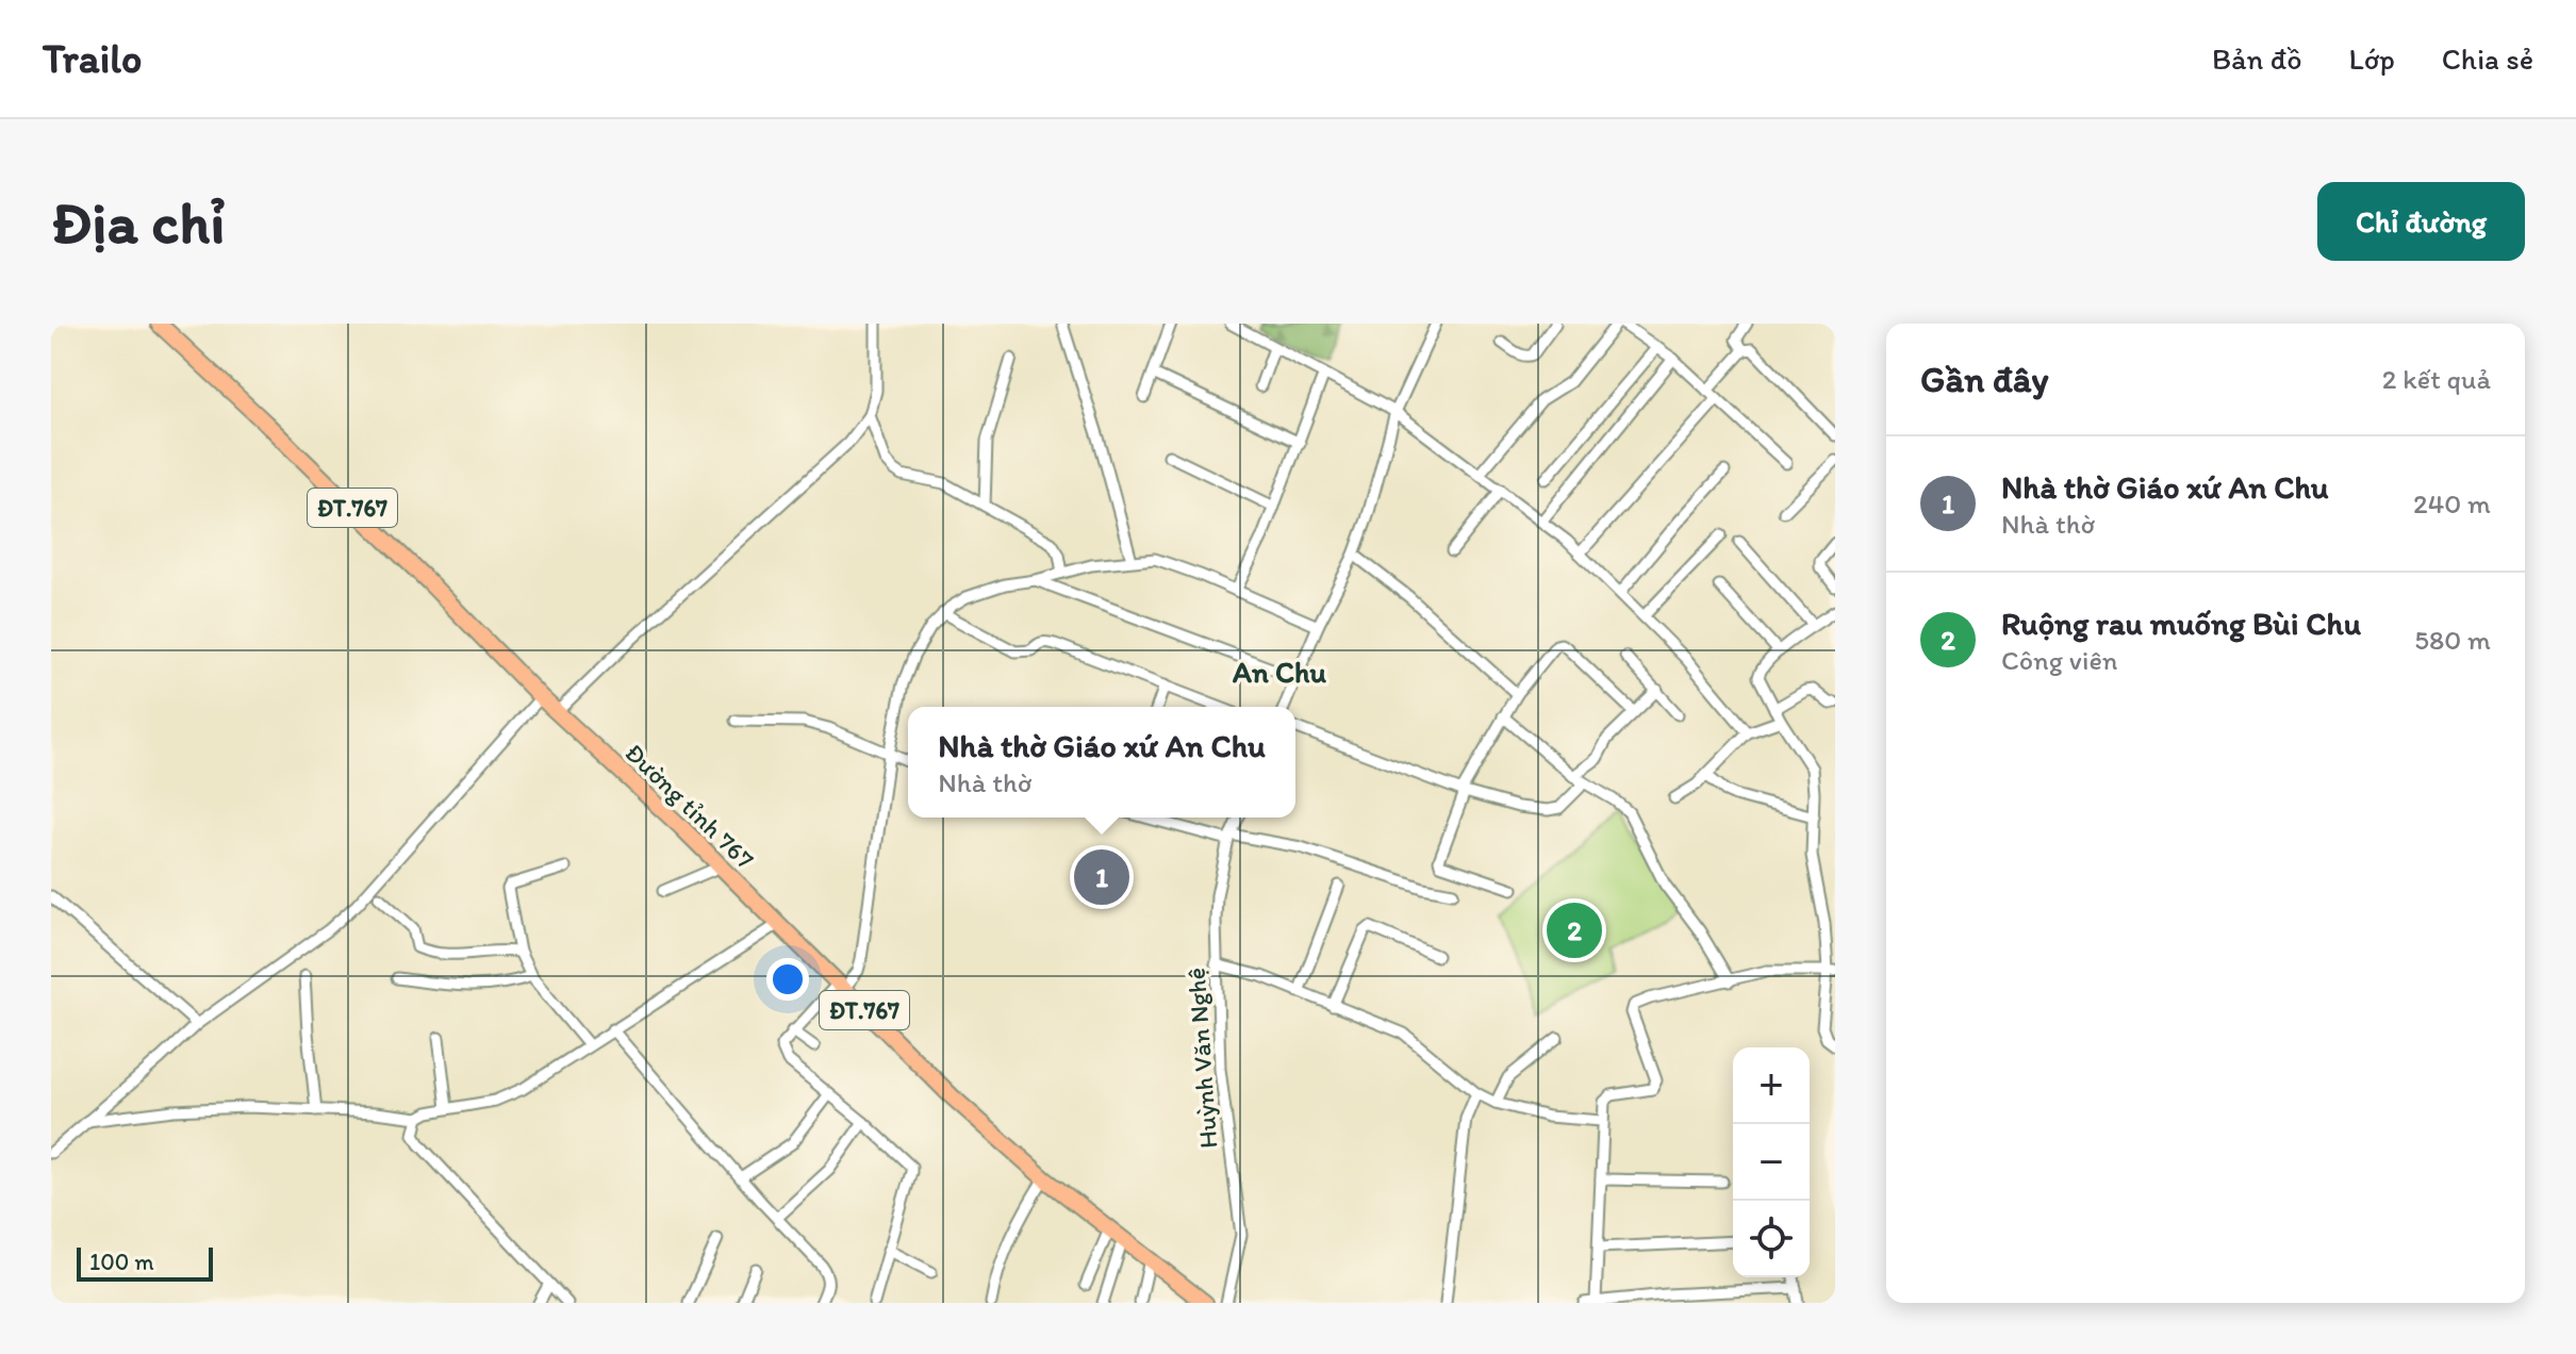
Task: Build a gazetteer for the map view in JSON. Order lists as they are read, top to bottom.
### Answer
{
  "streets": {
    "main road": ["ĐT.767", "Đường tỉnh 767"],
    "street": ["Huỳnh Văn Nghệ"]
  },
  "districts": ["An Chu"],
  "scale_bar": "100 m",
  "page": {
    "header": "Trailo",
    "nav": ["Bản đồ", "Lớp", "Chia sẻ"],
    "buttons": "Chỉ đường",
    "title": "Địa chỉ",
    "heading": ["Gần đây", "2 kết quả"],
    "list": [
      {
        "mark": "1",
        "name": "Nhà thờ Giáo xứ An Chu",
        "note": "Nhà thờ",
        "value": "240 m"
      },
      {
        "mark": "2",
        "name": "Ruộng rau muống Bùi Chu",
        "note": "Công viên",
        "value": "580 m"
      }
    ],
    "popup": ["Nhà thờ Giáo xứ An Chu", "Nhà thờ"],
    "pins": ["1", "2"],
    "map_buttons": ["+", "−"],
    "scale": "100 m"
  }
}
